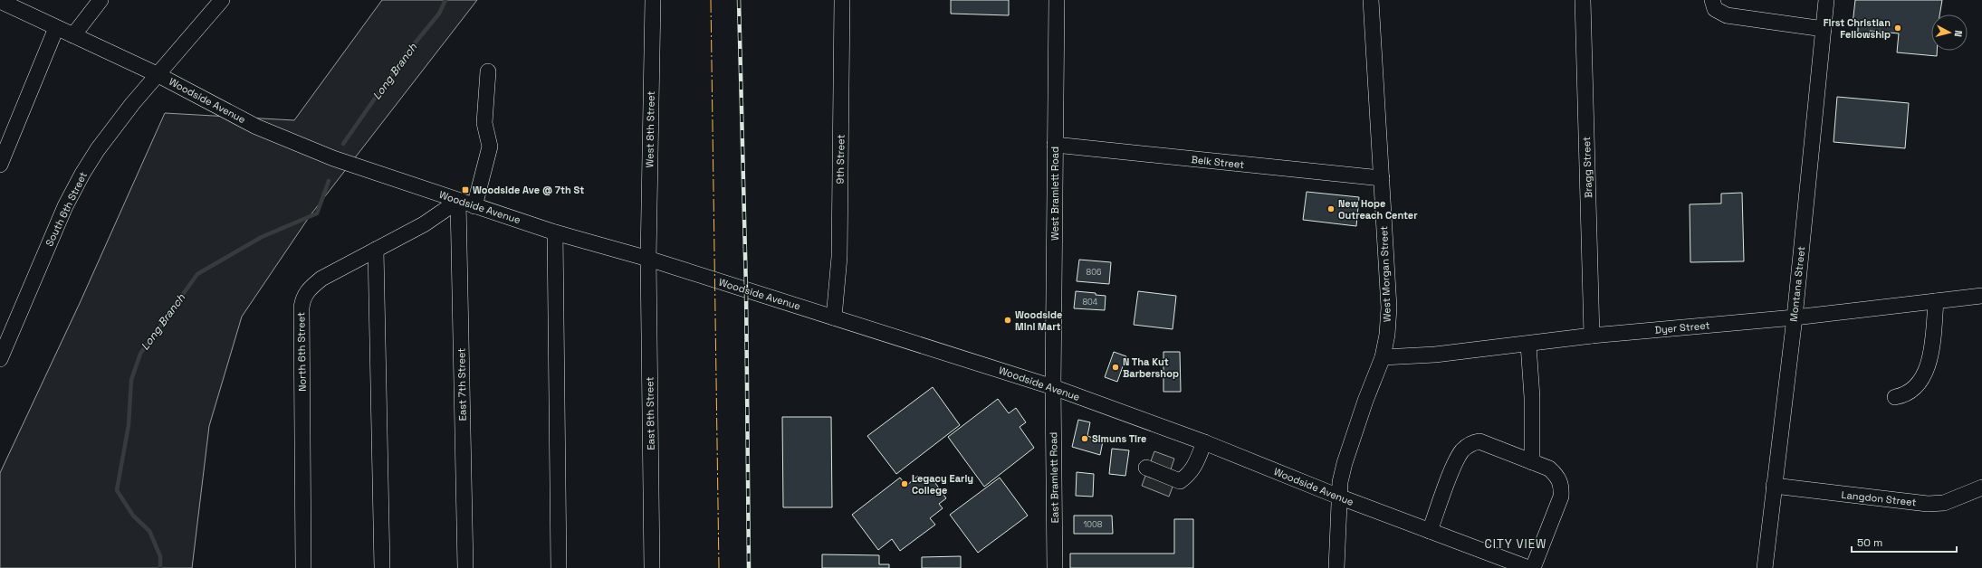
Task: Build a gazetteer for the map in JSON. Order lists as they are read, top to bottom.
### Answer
{
  "streets": {
    "street": [
      "Woodside Avenue",
      "West 8th Street",
      "9th Street",
      "Belk Street",
      "Bragg Street",
      "West Bramlett Road",
      "South 6th Street",
      "West Morgan Street",
      "Montana Street",
      "Dyer Street",
      "North 6th Street",
      "East 7th Street",
      "East 8th Street",
      "East Bramlett Road",
      "Langdon Street"
    ]
  },
  "crossings": [
    ["Woodside Avenue", "West 8th Street"],
    ["Woodside Avenue", "9th Street"],
    ["Woodside Avenue", "West Bramlett Road"],
    ["Woodside Avenue", "South 6th Street"],
    ["Woodside Avenue", "West Morgan Street"],
    ["Woodside Avenue", "North 6th Street"],
    ["Woodside Avenue", "East 7th Street"],
    ["Woodside Avenue", "East 8th Street"],
    ["Woodside Avenue", "East Bramlett Road"],
    ["West 8th Street", "East 8th Street"],
    ["Belk Street", "West Bramlett Road"],
    ["Belk Street", "West Morgan Street"],
    ["Bragg Street", "Dyer Street"],
    ["West Bramlett Road", "East Bramlett Road"],
    ["West Morgan Street", "Dyer Street"],
    ["Montana Street", "Dyer Street"],
    ["Montana Street", "Langdon Street"],
    ["North 6th Street", "East 7th Street"]
  ],
  "districts": ["CITY VIEW"],
  "water": ["Long Branch"],
  "places": {
    "other": [
      "First Christian Fellowship",
      "New Hope Outreach Center",
      "Woodside Mini Mart",
      "N Tha Kut Barbershop",
      "Simuns Tire",
      "Legacy Early College"
    ],
    "transit": ["Woodside Ave @ 7th St"]
  },
  "house_numbers": ["806", "804", "1008"],
  "scale_bar": "50 m",
  "north": "right"
}
